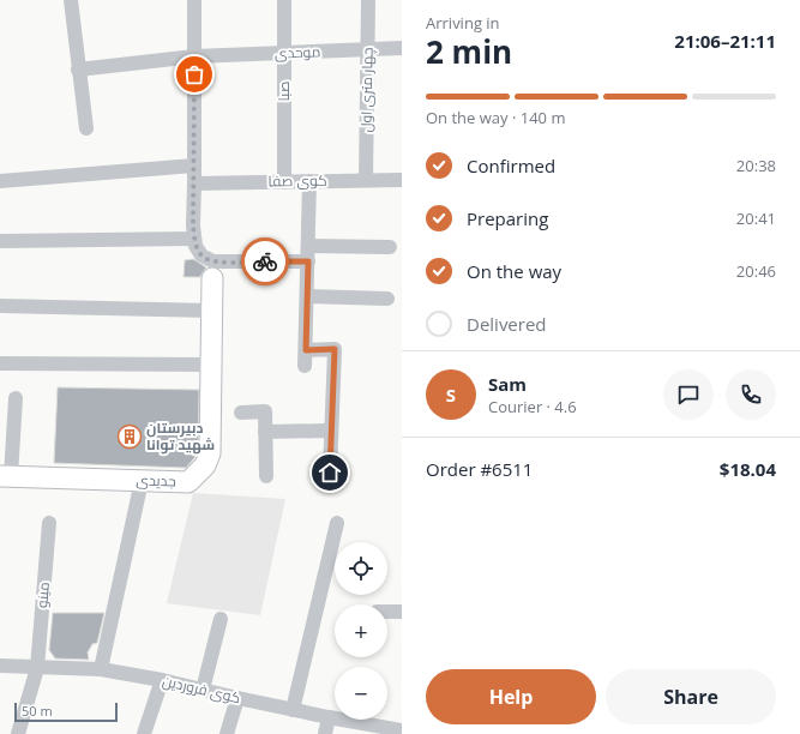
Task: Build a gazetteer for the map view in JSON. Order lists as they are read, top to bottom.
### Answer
{
  "streets": {
    "street": [
      "موحدی",
      "چهار متری اول",
      "صبا",
      "کوی صفا",
      "جدیدی",
      "مینو",
      "کوی فروردین"
    ]
  },
  "crossings": [
    ["موحدی", "چهار متری اول"],
    ["موحدی", "صبا"],
    ["چهار متری اول", "کوی صفا"],
    ["صبا", "کوی صفا"],
    ["مینو", "کوی فروردین"]
  ],
  "places": {
    "building": ["دبیرستان شهید توانا"]
  },
  "scale_bar": "50 m",
  "page": {
    "heading": ["2 min", "Arriving in", "21:06–21:11"],
    "panel": [
      "Sam",
      "Courier · 4.6",
      "Order #6511",
      "$18.04"
    ],
    "bar": "On the way · 140 m",
    "list": [
      ["Confirmed", "20:38"],
      ["Preparing", "20:41"],
      ["On the way", "20:46"],
      "Delivered"
    ],
    "round": "S",
    "map_buttons": ["+", "−"],
    "buttons": ["Help", "Share"],
    "scale": "50 m"
  }
}
